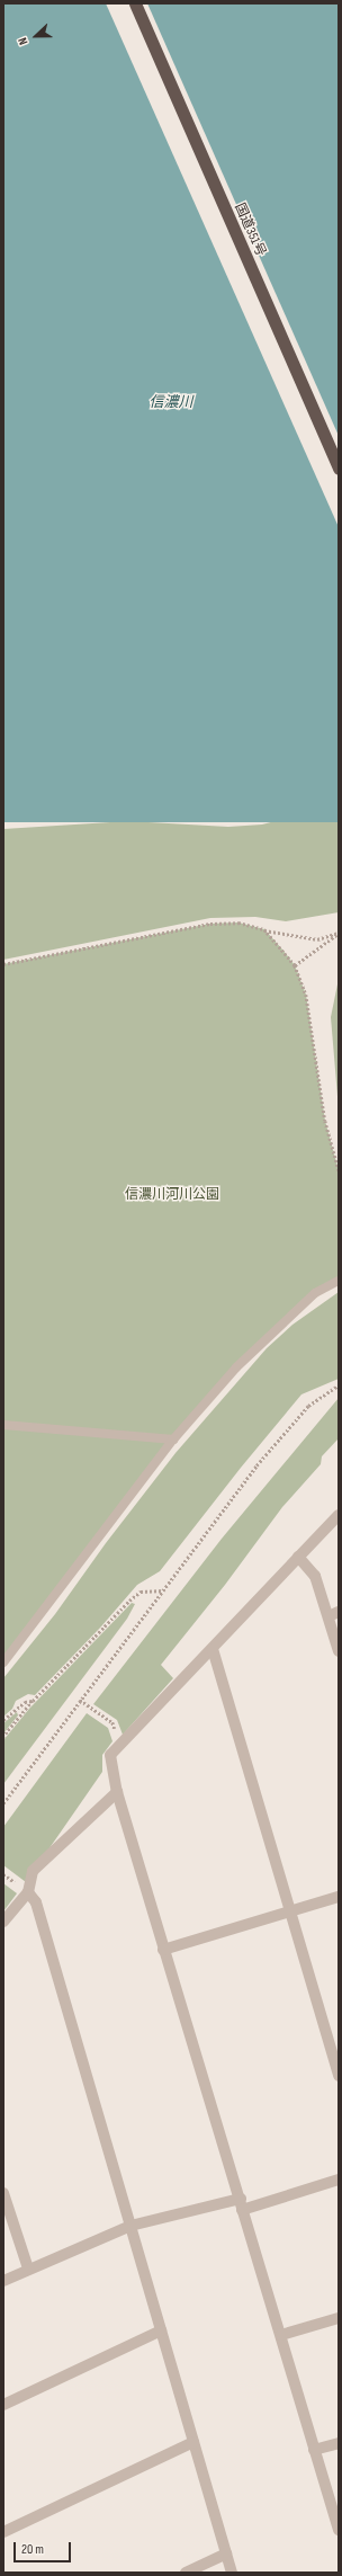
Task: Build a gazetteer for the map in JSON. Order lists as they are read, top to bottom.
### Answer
{
  "streets": {
    "highway": ["国道351号"]
  },
  "water": ["信濃川"],
  "parks": ["信濃川河川公園"],
  "scale_bar": "20 m",
  "north": "left"
}
